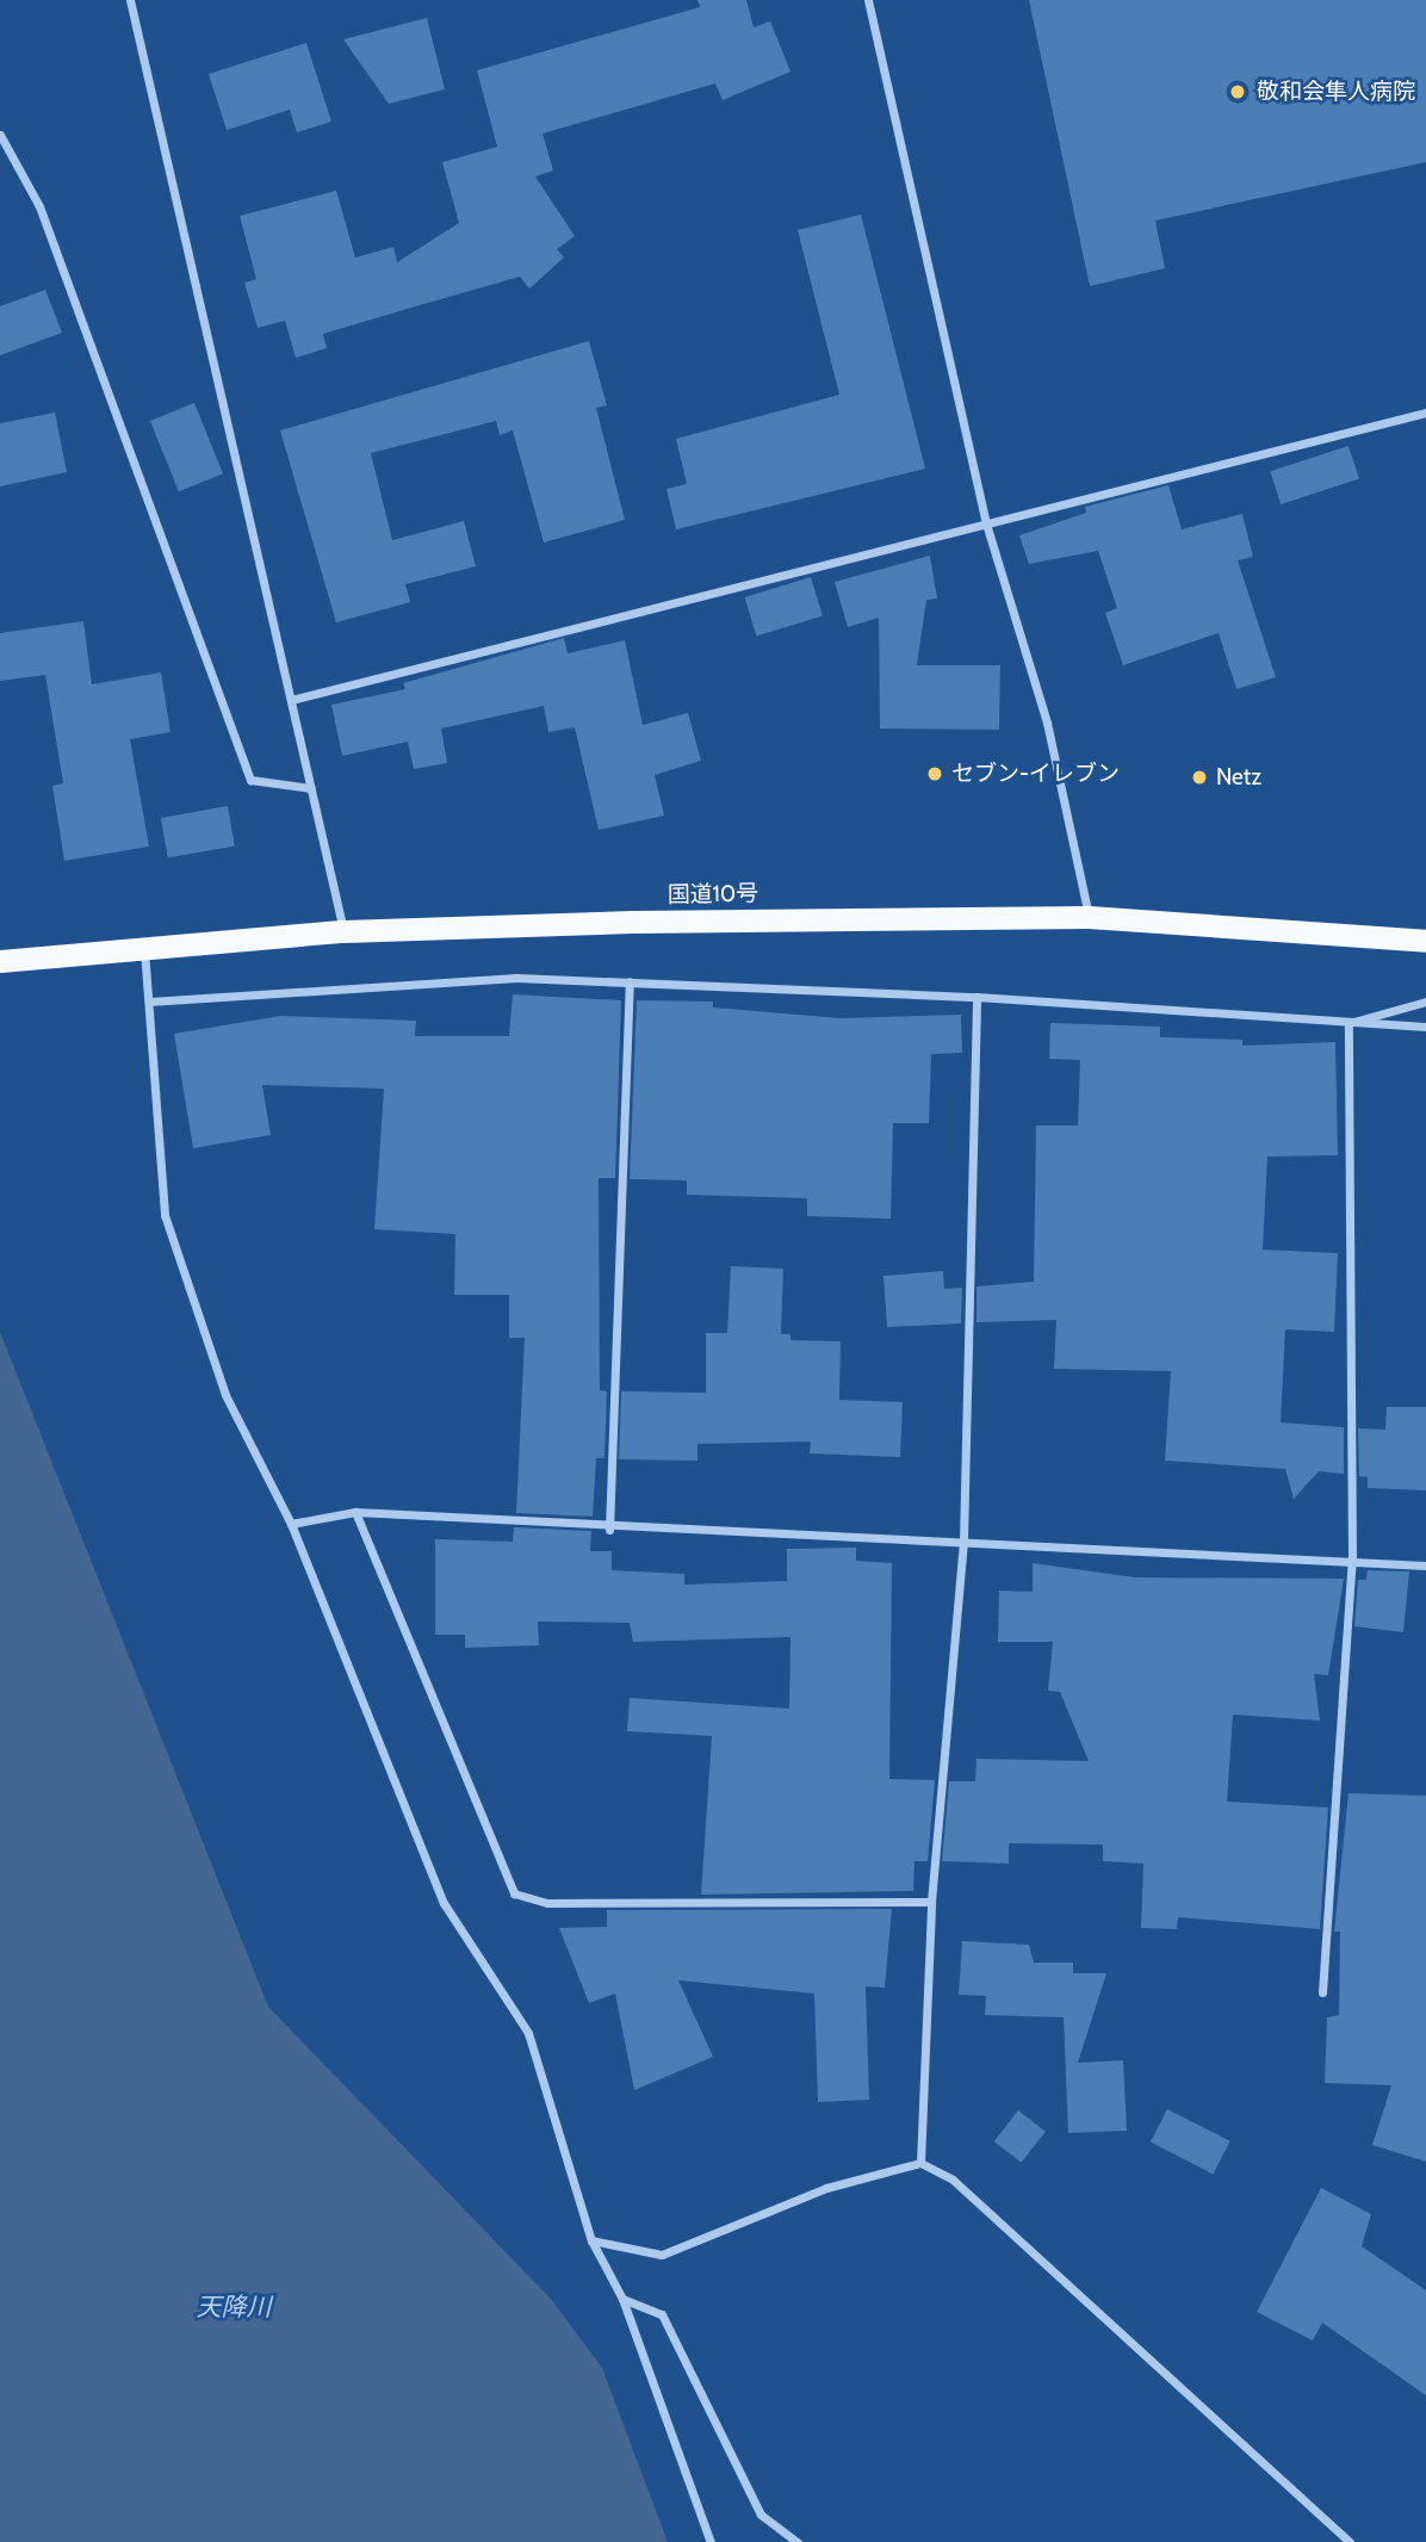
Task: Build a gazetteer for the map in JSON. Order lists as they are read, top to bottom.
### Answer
{
  "streets": {
    "highway": ["国道10号"]
  },
  "water": ["天降川"],
  "places": ["敬和会隼人病院", "セブン-イレブン", "Netz"]
}
